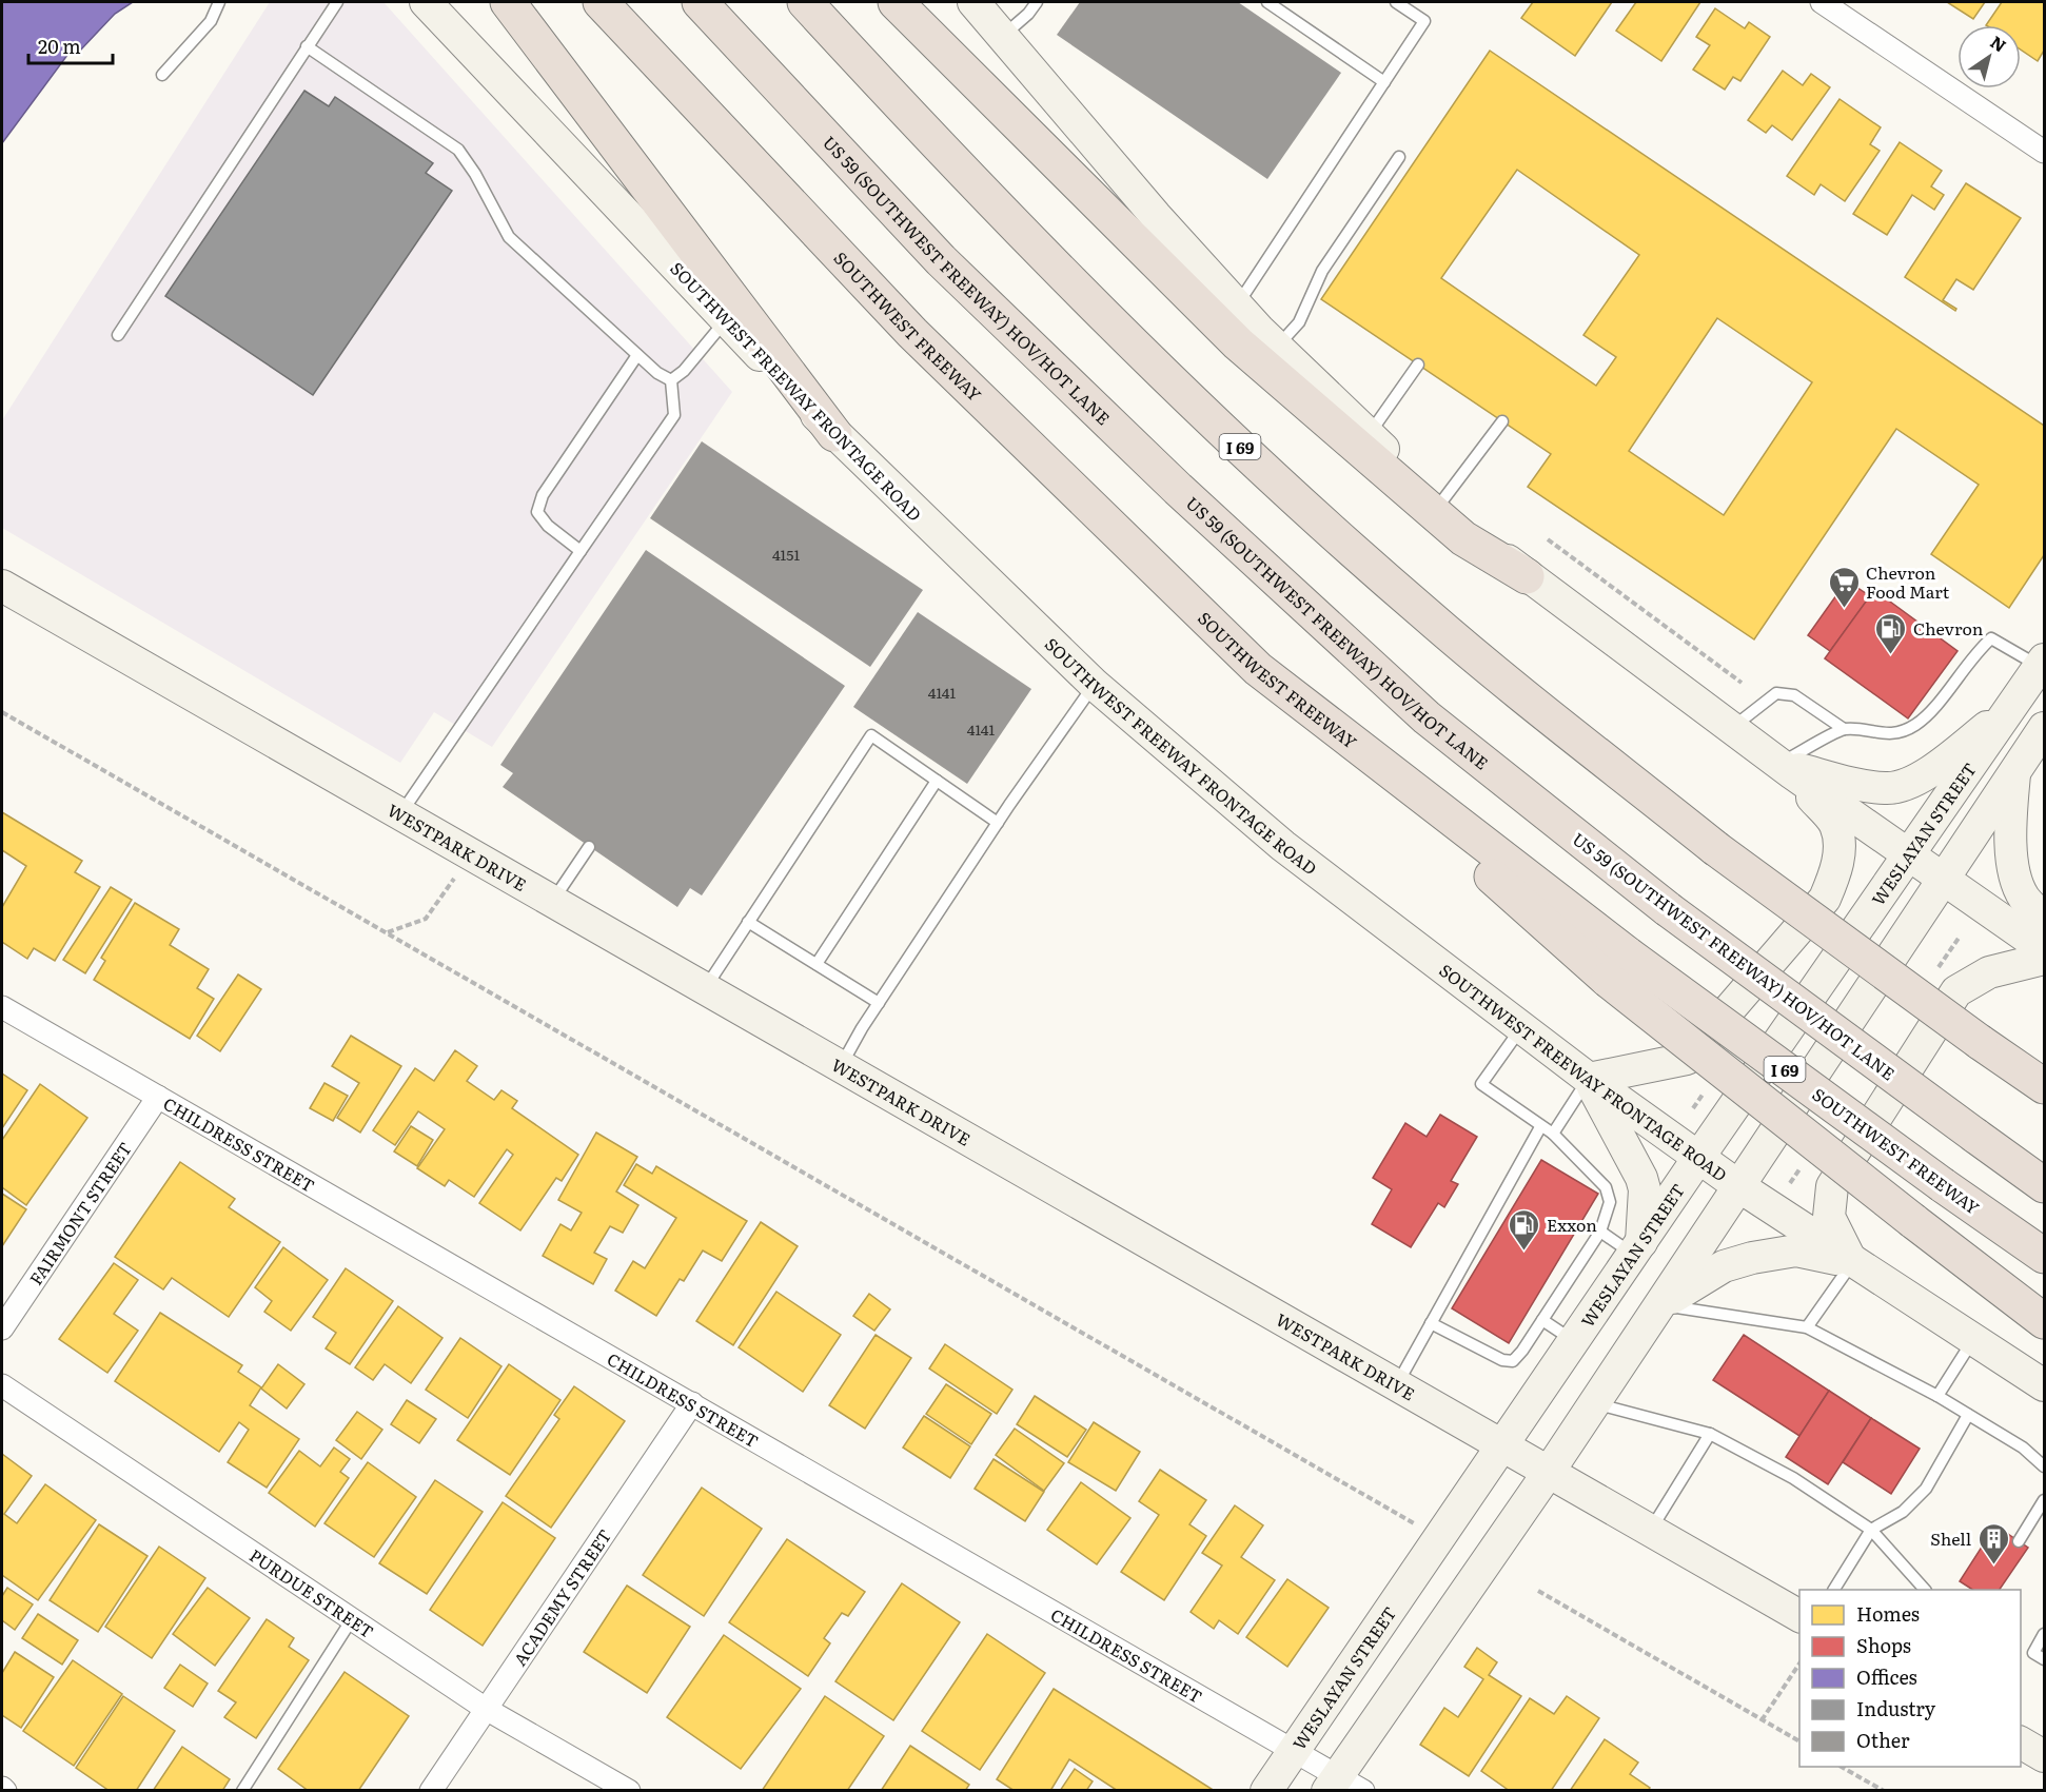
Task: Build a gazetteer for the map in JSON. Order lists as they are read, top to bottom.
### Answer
{
  "streets": {
    "highway": ["US 59 (SOUTHWEST FREEWAY) HOV/HOT LANE", "SOUTHWEST FREEWAY", "I 69"],
    "main road": ["SOUTHWEST FREEWAY FRONTAGE ROAD", "WESLAYAN STREET", "WESTPARK DRIVE"],
    "street": [
      "CHILDRESS STREET",
      "FAIRMONT STREET",
      "PURDUE STREET",
      "ACADEMY STREET"
    ]
  },
  "crossings": [
    ["SOUTHWEST FREEWAY FRONTAGE ROAD", "WESLAYAN STREET"],
    ["WESLAYAN STREET", "WESTPARK DRIVE"],
    ["WESLAYAN STREET", "CHILDRESS STREET"],
    ["CHILDRESS STREET", "FAIRMONT STREET"],
    ["CHILDRESS STREET", "ACADEMY STREET"],
    ["PURDUE STREET", "ACADEMY STREET"]
  ],
  "places": {
    "supermarket": ["Chevron Food Mart"],
    "fuel station": ["Chevron", "Exxon"],
    "building": ["Shell"]
  },
  "house_numbers": ["4151", "4141", "4141"],
  "legend": [
    "Homes",
    "Shops",
    "Offices",
    "Industry",
    "Other"
  ],
  "scale_bar": "20 m",
  "north": "top right"
}
